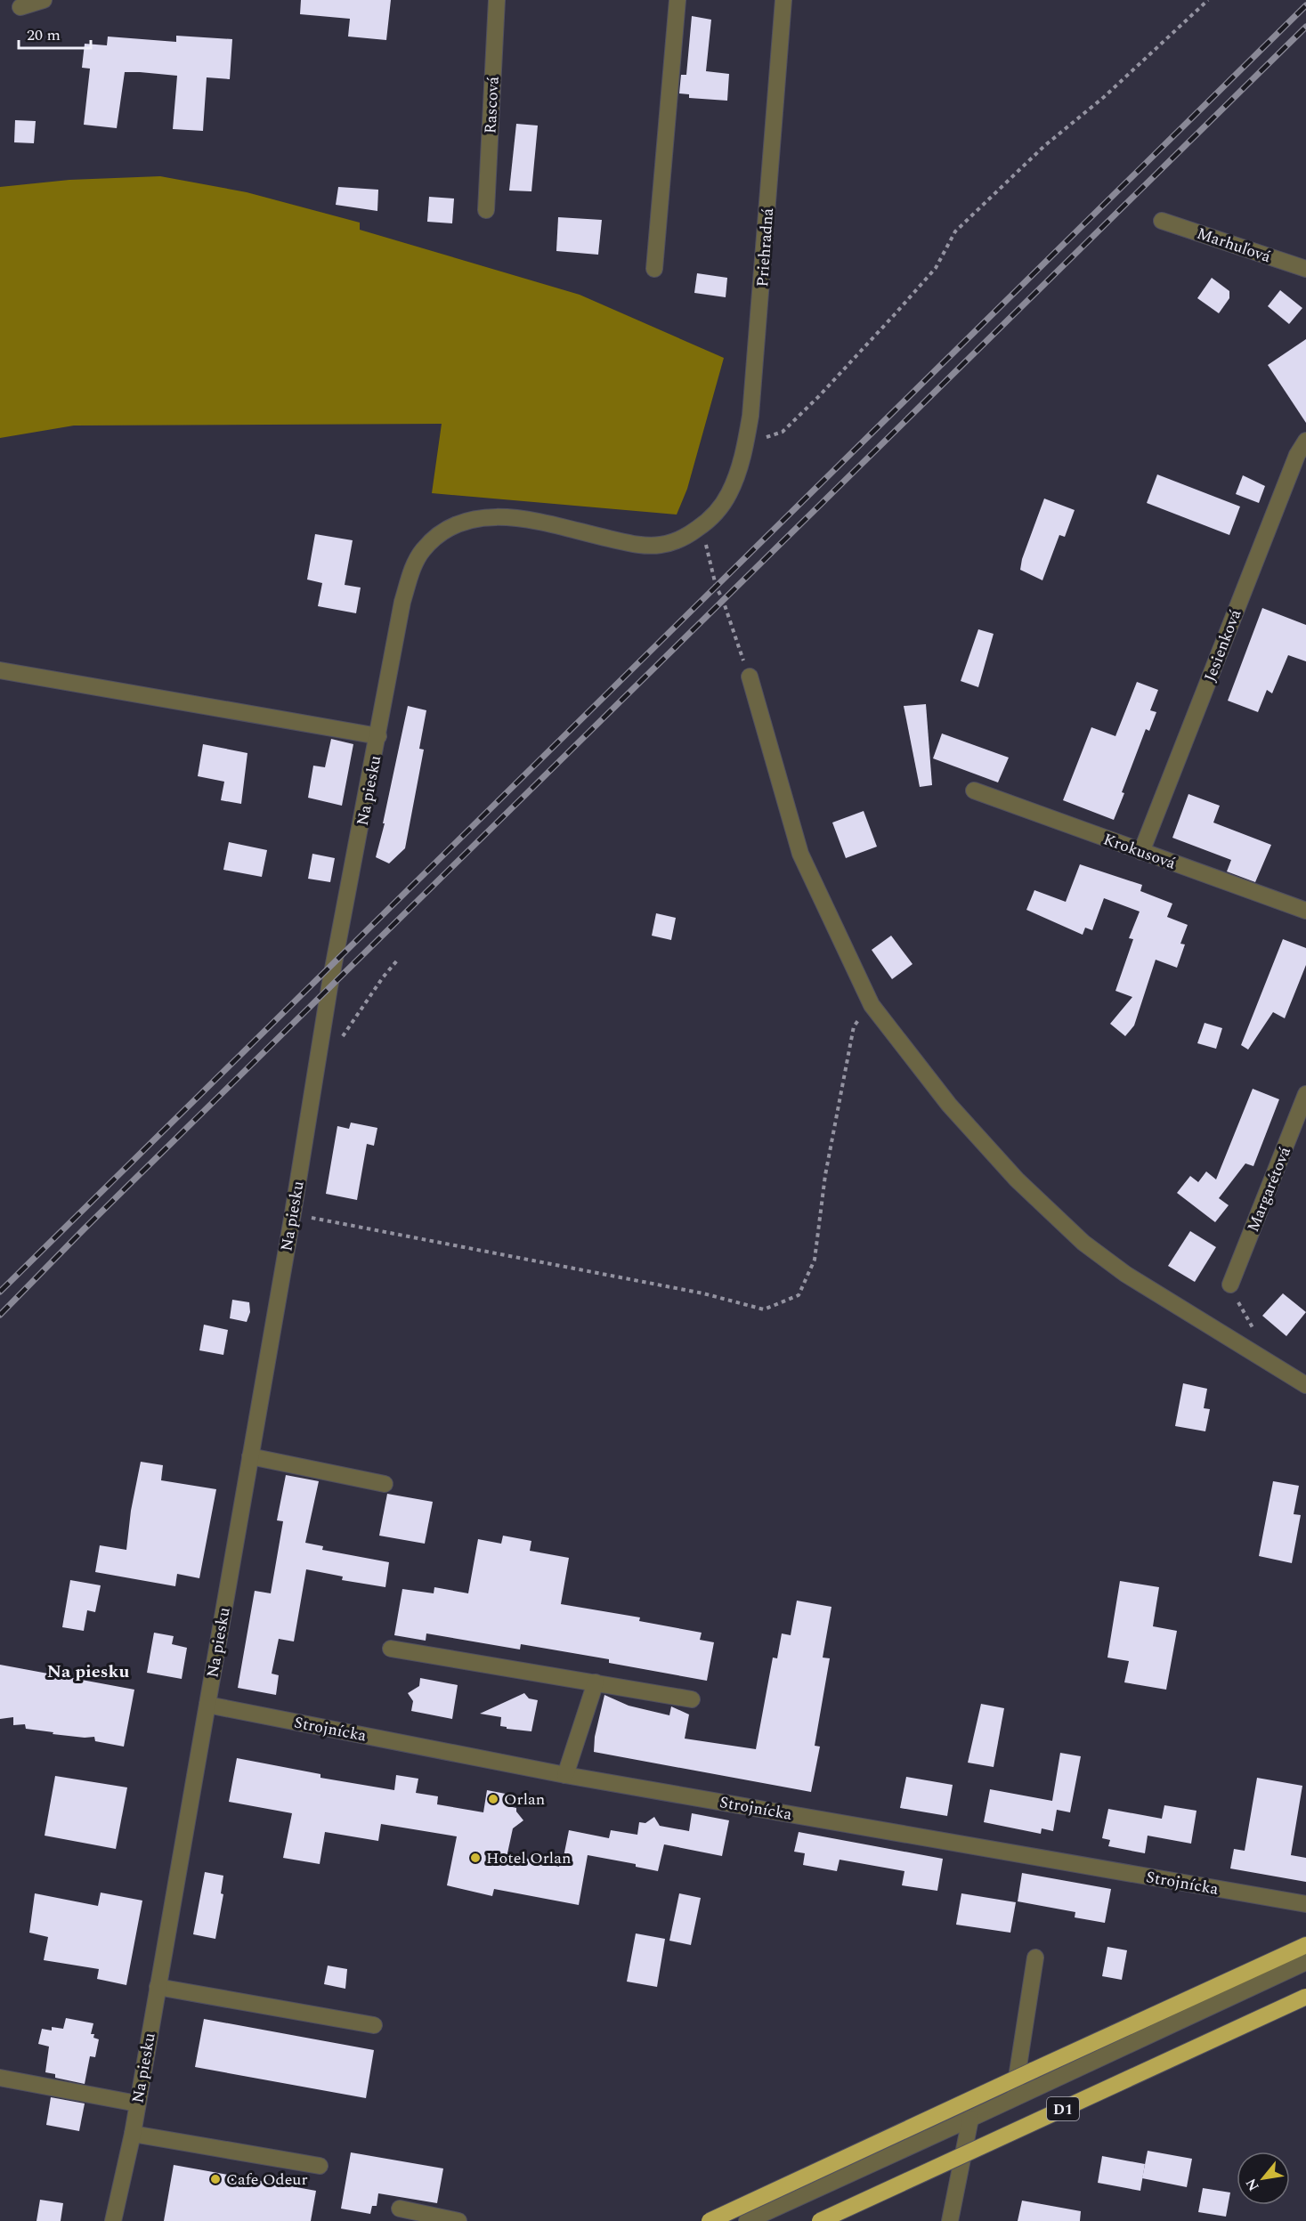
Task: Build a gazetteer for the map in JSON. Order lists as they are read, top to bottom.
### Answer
{
  "streets": {
    "highway": ["D1"],
    "street": [
      "Rascová",
      "Marhuľová",
      "Priehradná",
      "Jesienková",
      "Na piesku",
      "Krokusová",
      "Margarétová",
      "Strojnícka"
    ]
  },
  "crossings": [
    ["Priehradná", "Na piesku"],
    ["Jesienková", "Krokusová"],
    ["Na piesku", "Strojnícka"]
  ],
  "districts": ["Na piesku"],
  "places": ["Orlan", "Hotel Orlan", "Cafe Odeur"],
  "scale_bar": "20 m",
  "north": "bottom left"
}
